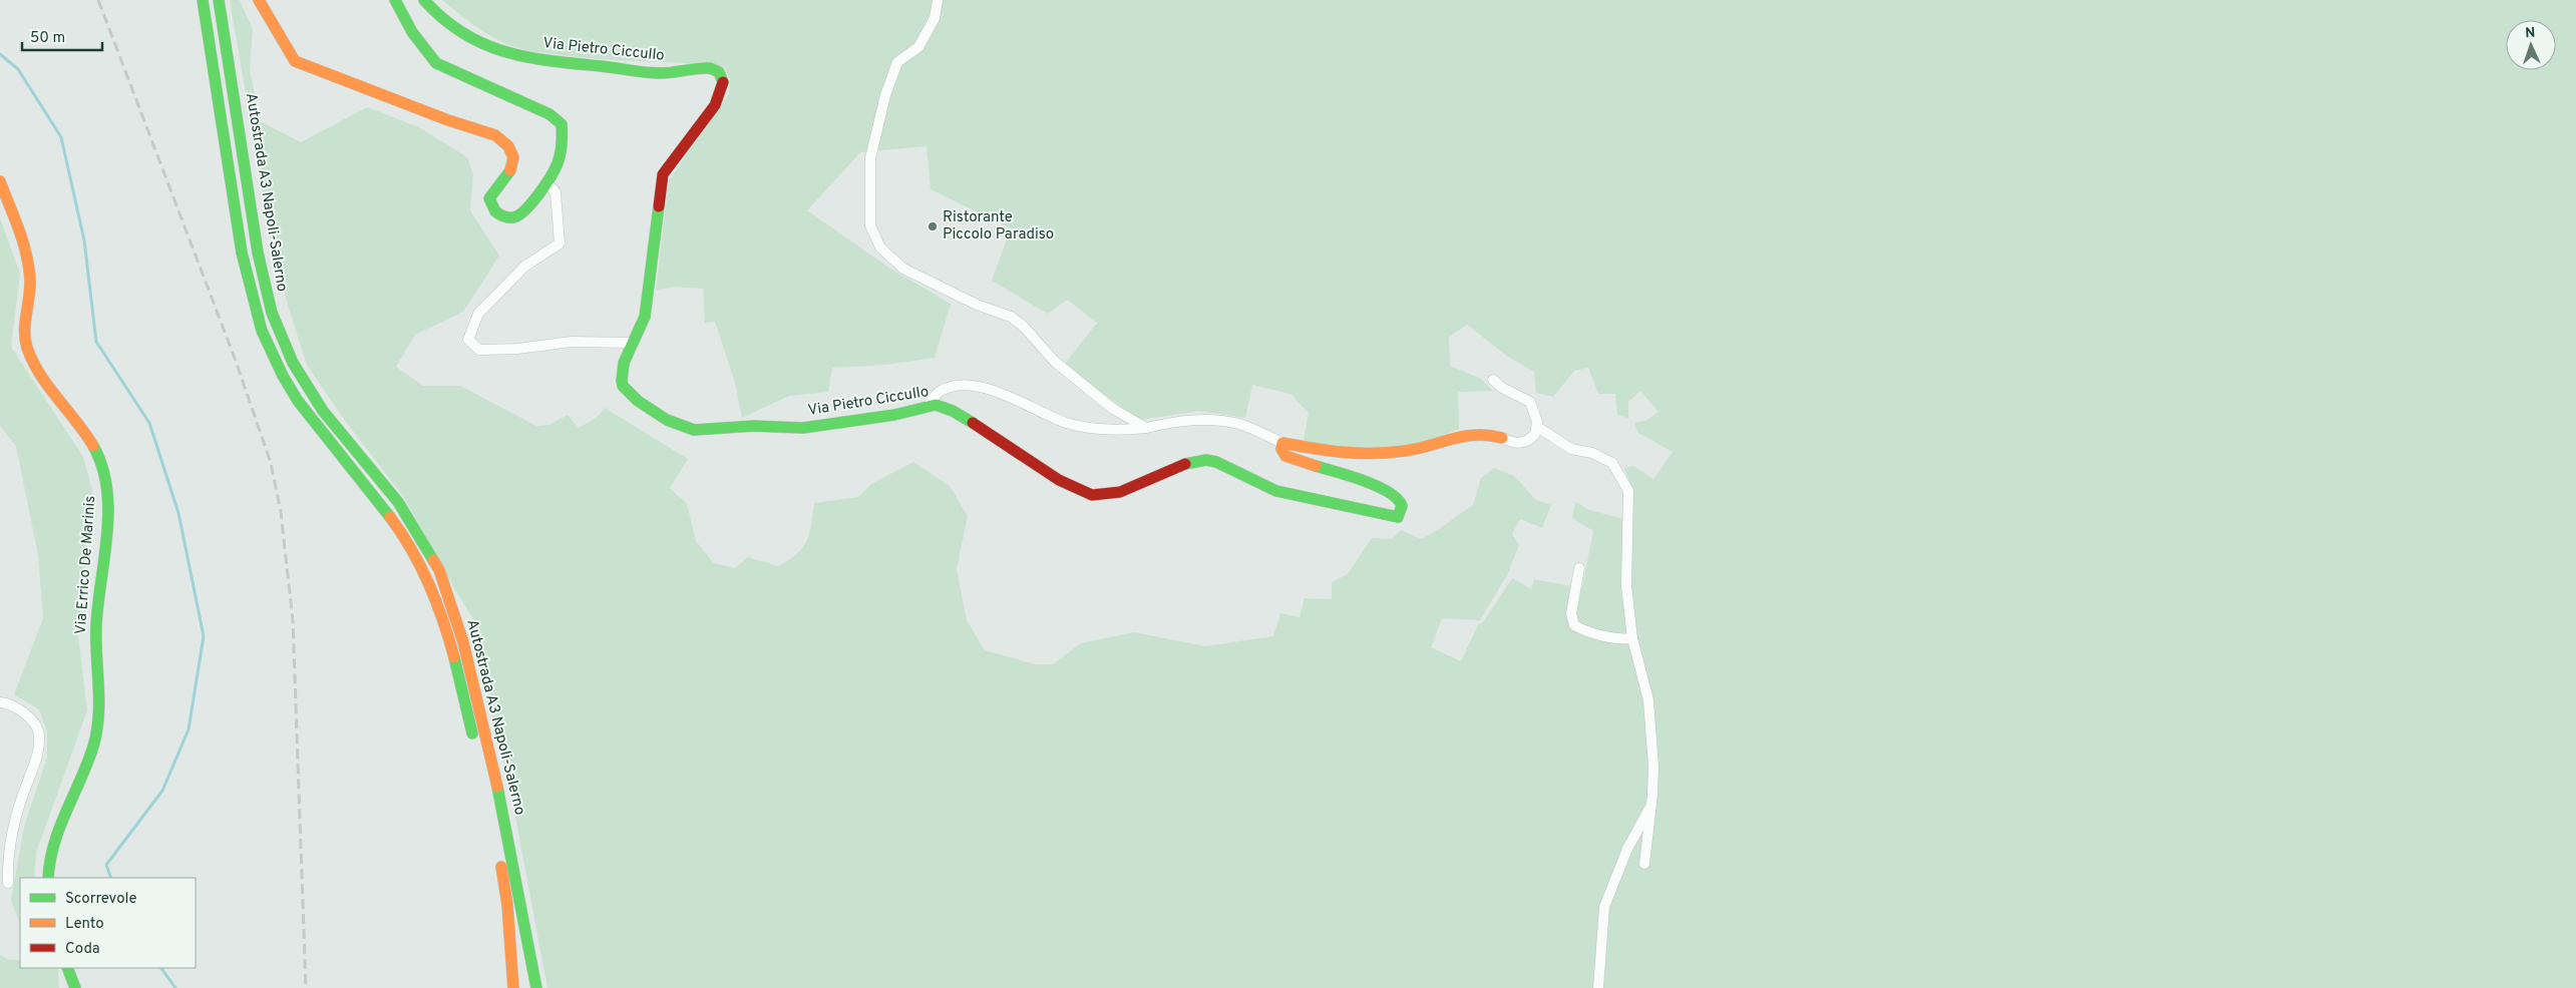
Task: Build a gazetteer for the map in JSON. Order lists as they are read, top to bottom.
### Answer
{
  "streets": {
    "main road": ["Via Pietro Ciccullo", "Autostrada A3 Napoli-Salerno", "Via Errico De Marinis"]
  },
  "places": ["Ristorante Piccolo Paradiso"],
  "legend": ["Scorrevole", "Lento", "Coda"],
  "scale_bar": "50 m",
  "north": "top"
}
